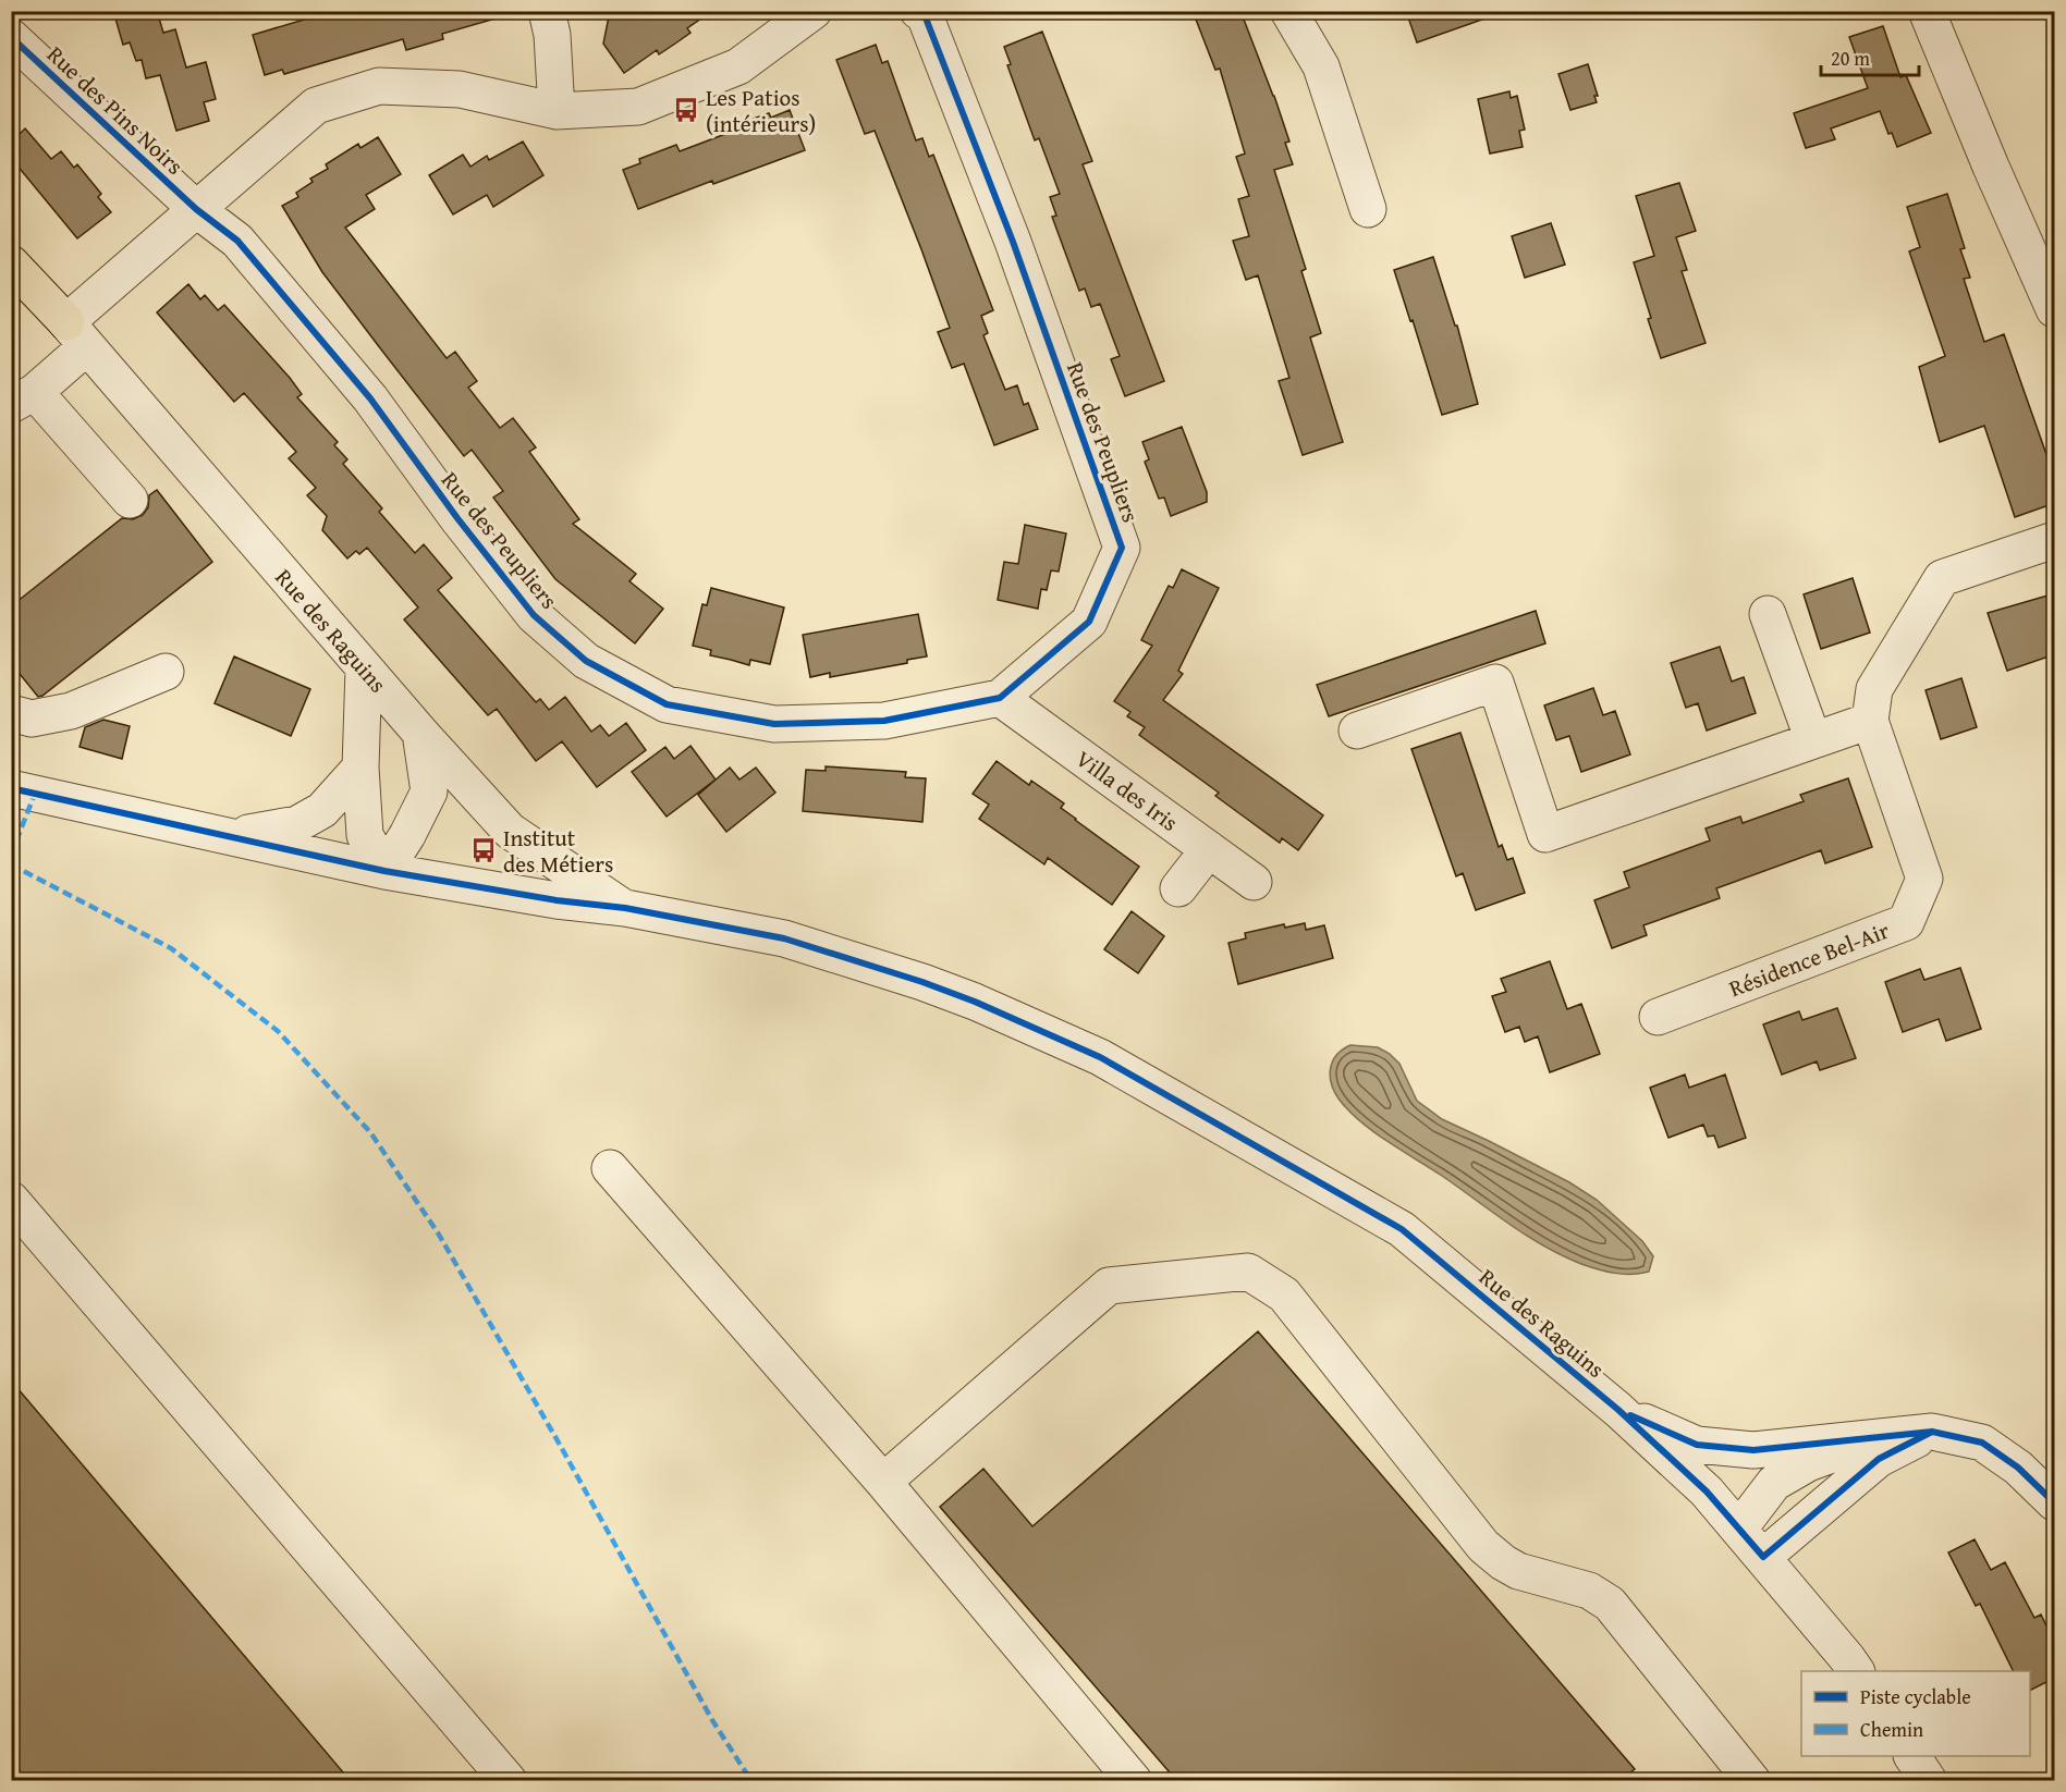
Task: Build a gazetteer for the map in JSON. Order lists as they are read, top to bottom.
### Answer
{
  "streets": {
    "street": [
      "Rue des Pins Noirs",
      "Rue des Peupliers",
      "Rue des Raguins",
      "Villa des Iris",
      "Résidence Bel-Air"
    ]
  },
  "crossings": [
    ["Rue des Pins Noirs", "Rue des Peupliers"],
    ["Rue des Peupliers", "Villa des Iris"]
  ],
  "places": {
    "bus stop": ["Les Patios (intérieurs)", "Institut des Métiers"]
  },
  "legend": ["Piste cyclable", "Chemin"],
  "scale_bar": "20 m"
}
